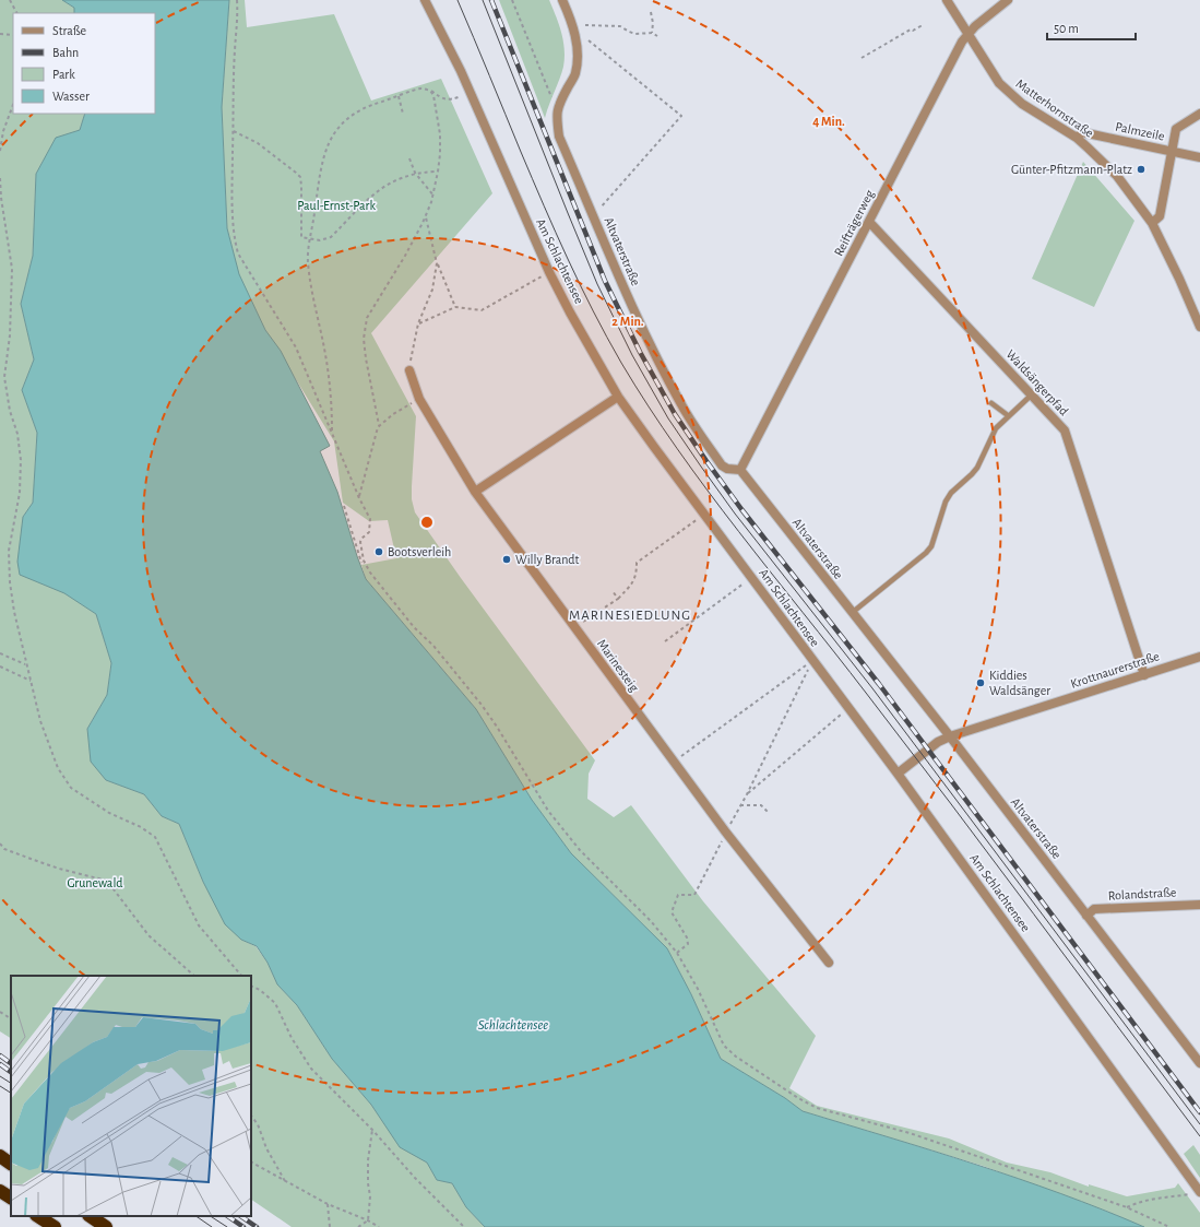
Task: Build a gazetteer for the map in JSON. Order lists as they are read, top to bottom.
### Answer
{
  "streets": {
    "street": [
      "Matterhornstraße",
      "Palmzeile",
      "Reifträgerweg",
      "Altvaterstraße",
      "Am Schlachtensee",
      "Waldsängerpfad",
      "Marinesteig",
      "Krottnaurerstraße",
      "Rolandstraße"
    ]
  },
  "crossings": [
    ["Matterhornstraße", "Palmzeile"],
    ["Matterhornstraße", "Reifträgerweg"],
    ["Reifträgerweg", "Altvaterstraße"],
    ["Reifträgerweg", "Waldsängerpfad"],
    ["Altvaterstraße", "Krottnaurerstraße"],
    ["Altvaterstraße", "Rolandstraße"],
    ["Am Schlachtensee", "Krottnaurerstraße"],
    ["Waldsängerpfad", "Krottnaurerstraße"]
  ],
  "districts": ["MARINESIEDLUNG"],
  "water": ["Schlachtensee"],
  "parks": ["Paul-Ernst-Park", "Grunewald"],
  "places": [
    "Günter-Pfitzmann-Platz",
    "Bootsverleih",
    "Willy Brandt",
    "Kiddies Waldsänger"
  ],
  "legend": [
    "Straße",
    "Bahn",
    "Park",
    "Wasser"
  ],
  "scale_bar": "50 m",
  "rings": ["4 Min.", "2 Min."]
}
